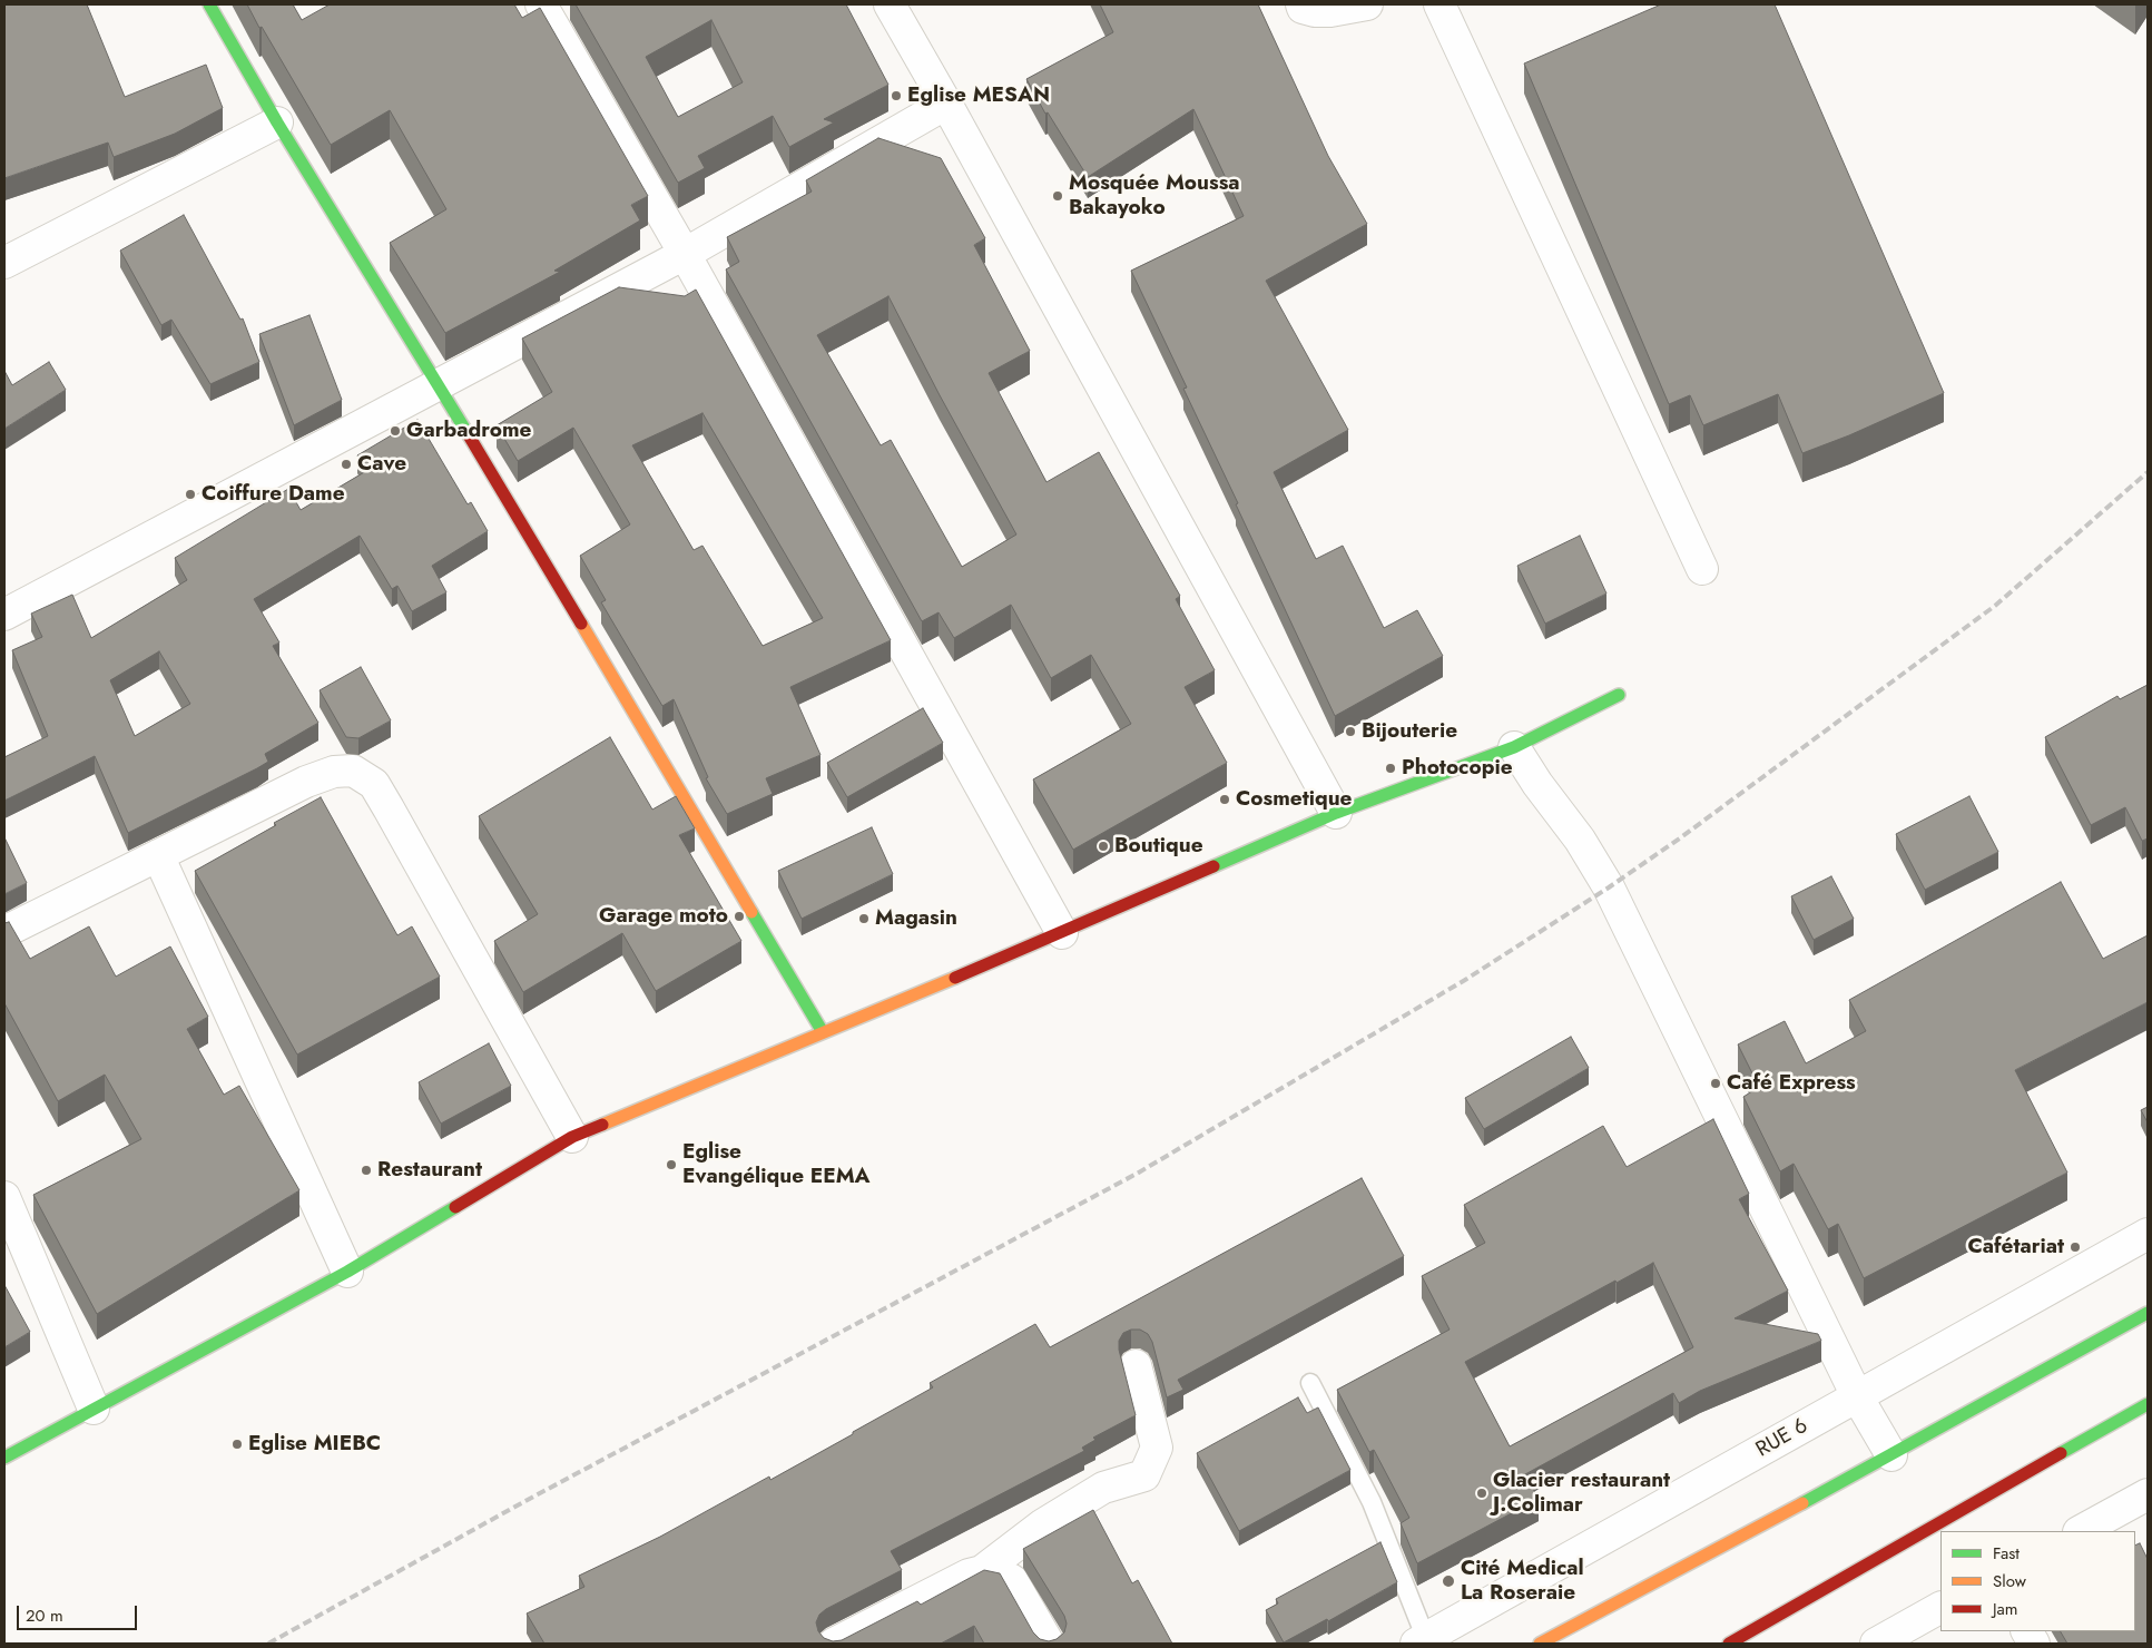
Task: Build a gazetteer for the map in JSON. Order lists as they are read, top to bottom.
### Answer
{
  "streets": {
    "street": ["RUE 6"]
  },
  "places": [
    "Eglise MESAN",
    "Mosquée Moussa Bakayoko",
    "Garbadrome",
    "Cave",
    "Coiffure Dame",
    "Bijouterie",
    "Photocopie",
    "Cosmetique",
    "Boutique",
    "Garage moto",
    "Magasin",
    "Café Express",
    "Eglise Evangélique EEMA",
    "Restaurant",
    "Cafétariat",
    "Eglise MIEBC",
    "Glacier restaurant J.Colimar",
    "Cité Medical La Roseraie"
  ],
  "legend": ["Fast", "Slow", "Jam"],
  "scale_bar": "20 m"
}
